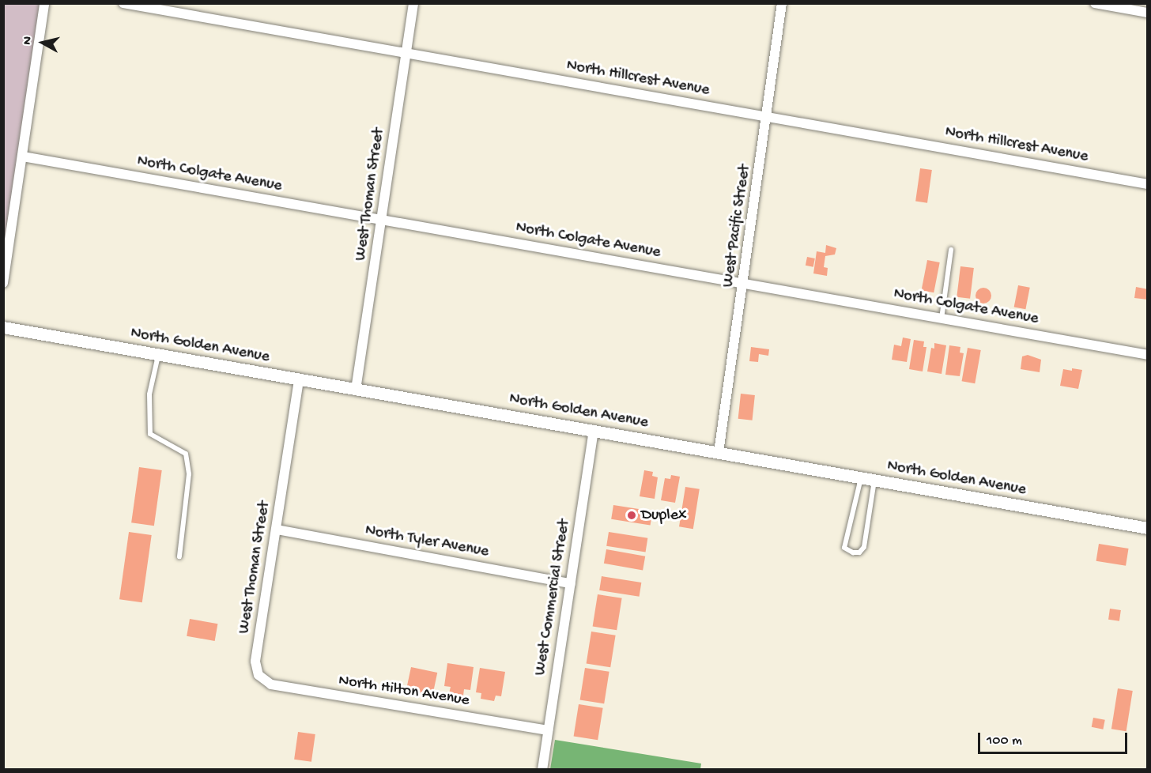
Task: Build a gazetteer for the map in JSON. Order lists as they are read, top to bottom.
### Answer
{
  "streets": {
    "street": [
      "North Hillcrest Avenue",
      "North Colgate Avenue",
      "West Thoman Street",
      "West Pacific Street",
      "North Golden Avenue",
      "North Tyler Avenue",
      "West Commercial Street",
      "North Hilton Avenue"
    ]
  },
  "crossings": [
    ["North Hillcrest Avenue", "West Thoman Street"],
    ["North Hillcrest Avenue", "West Pacific Street"],
    ["North Colgate Avenue", "West Thoman Street"],
    ["North Colgate Avenue", "West Pacific Street"],
    ["West Thoman Street", "North Golden Avenue"],
    ["West Thoman Street", "North Tyler Avenue"],
    ["West Thoman Street", "North Hilton Avenue"],
    ["West Pacific Street", "North Golden Avenue"],
    ["North Golden Avenue", "West Commercial Street"],
    ["North Tyler Avenue", "West Commercial Street"],
    ["West Commercial Street", "North Hilton Avenue"]
  ],
  "places": ["Duplex"],
  "scale_bar": "100 m",
  "north": "left"
}
